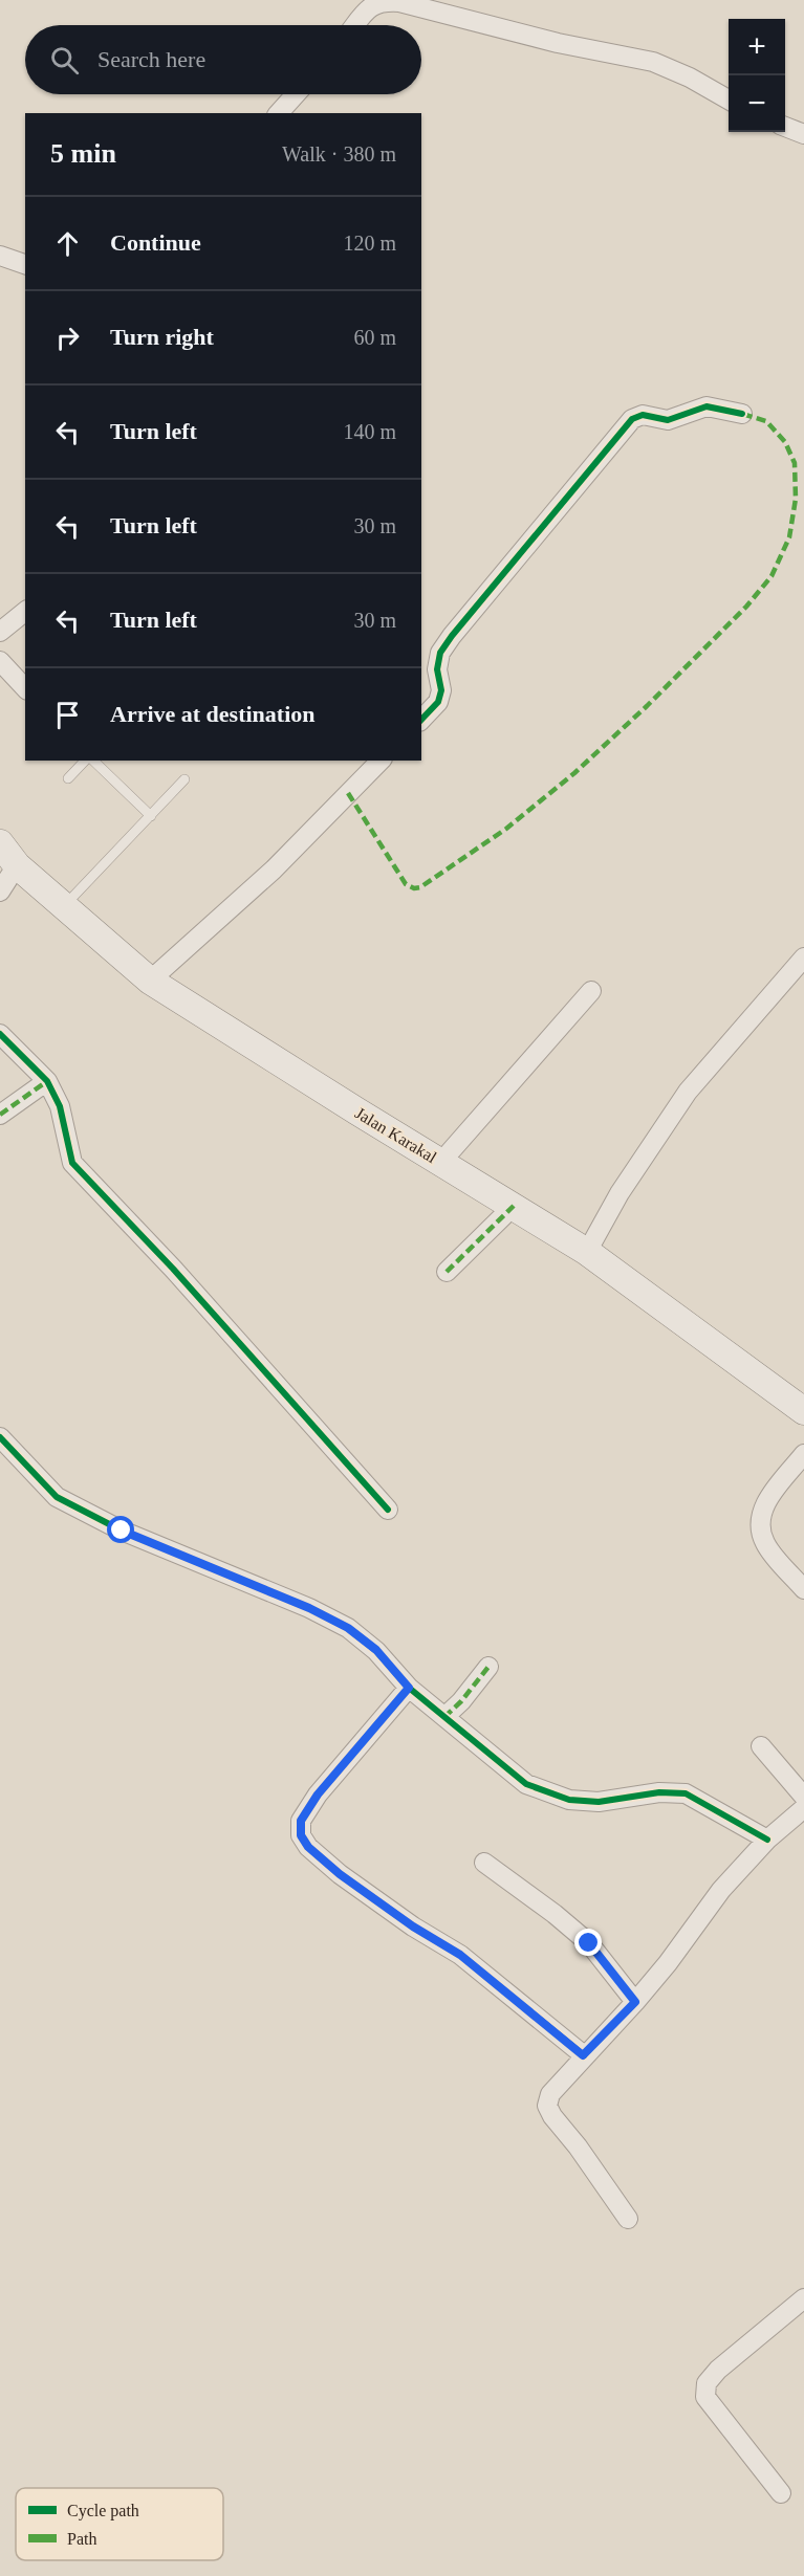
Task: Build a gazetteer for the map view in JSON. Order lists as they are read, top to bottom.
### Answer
{
  "streets": {
    "main road": ["Jalan Karakal"]
  },
  "legend": ["Cycle path", "Path"],
  "page": {
    "map_buttons": ["+", "−"],
    "search": "Search here",
    "heading": ["5 min", "Walk · 380 m"],
    "list": [
      ["Continue", "120 m"],
      ["Turn right", "60 m"],
      ["Turn left", "140 m"],
      ["Turn left", "30 m"],
      ["Turn left", "30 m"],
      "Arrive at destination"
    ]
  }
}
